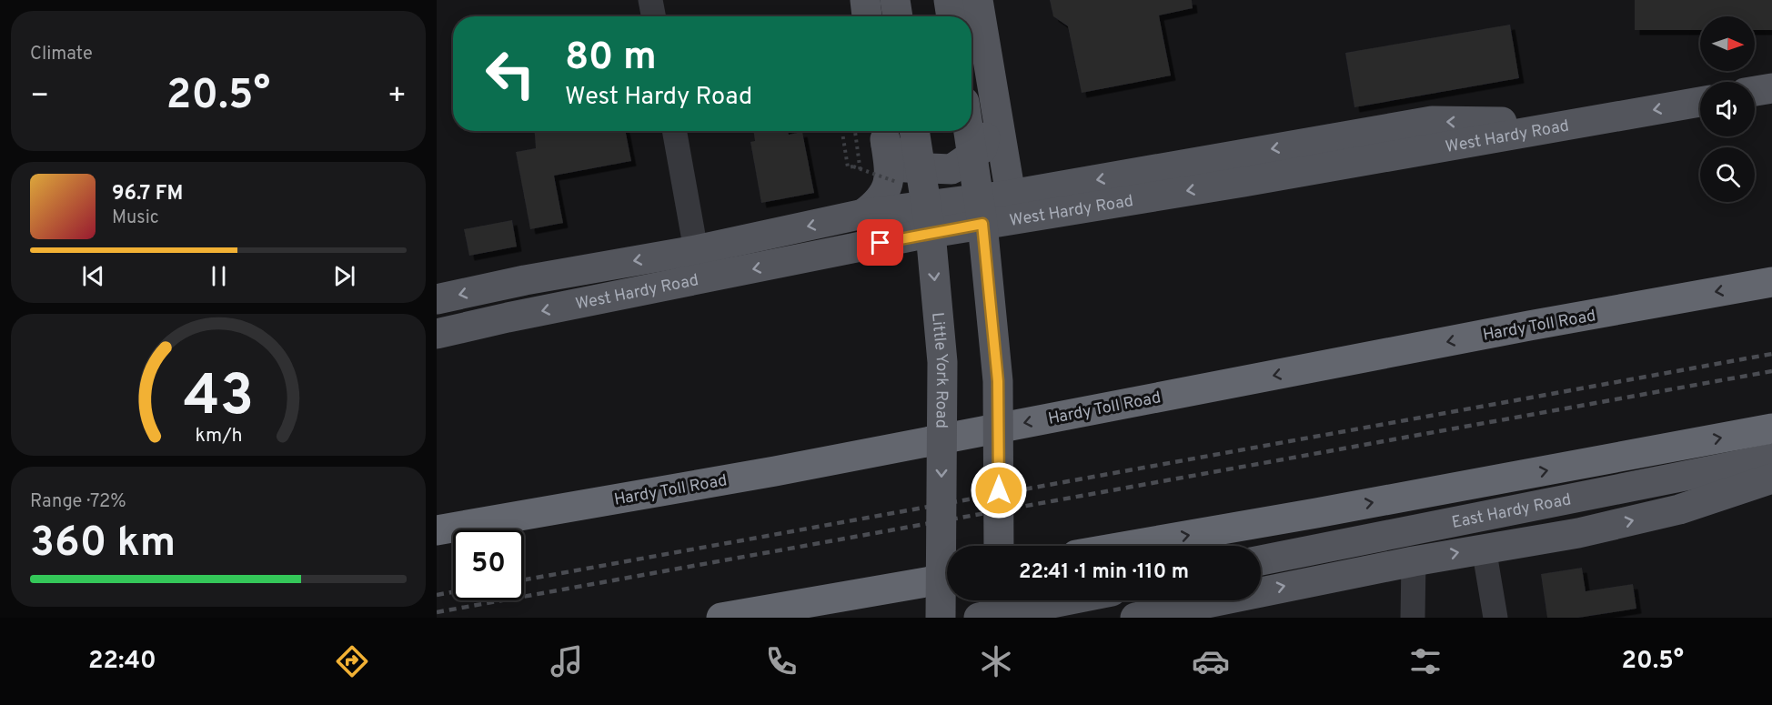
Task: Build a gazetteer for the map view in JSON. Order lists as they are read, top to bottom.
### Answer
{
  "streets": {
    "highway": ["Hardy Toll Road"],
    "main road": ["West Hardy Road", "Little York Road", "East Hardy Road"]
  },
  "crossings": [
    ["West Hardy Road", "Little York Road"]
  ],
  "north": "right",
  "page": {
    "tile": [
      "Climate",
      ["Range · 72%", "360 km"]
    ],
    "turn": ["80 m", "West Hardy Road"],
    "heat": ["−", "20.5°", "+"],
    "song": ["96.7 FM", "Music"],
    "limit": "50",
    "trip": "22:41 · 1 min · 110 m",
    "tabs": ["22:40", "20.5°"],
    "gauge": ["43", "km/h"]
  }
}
